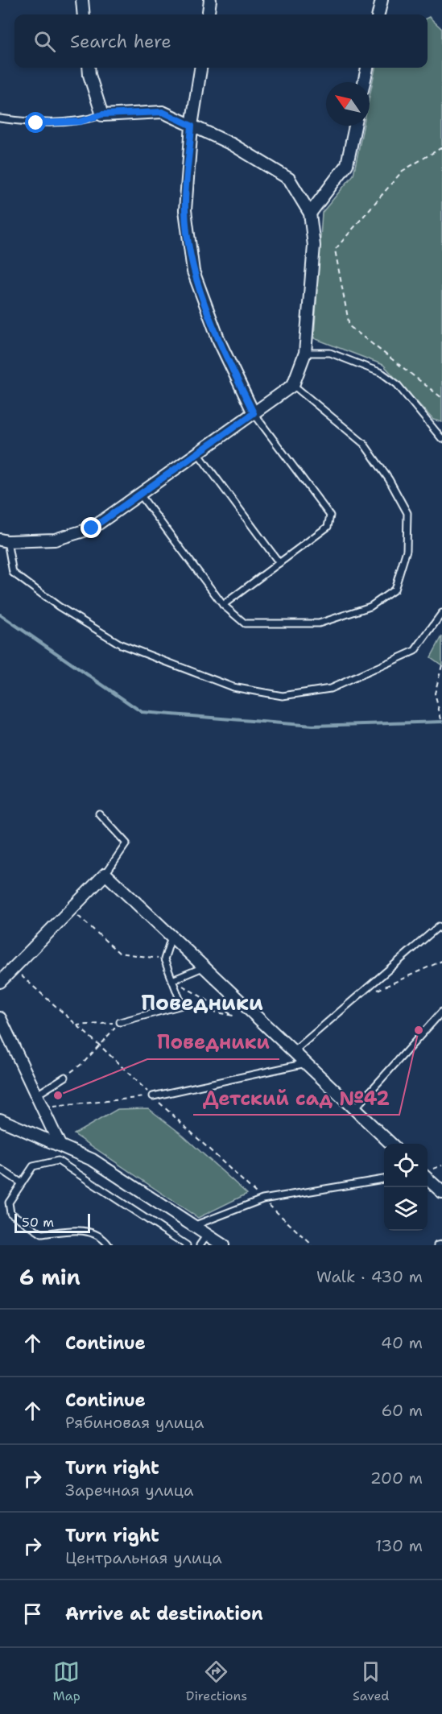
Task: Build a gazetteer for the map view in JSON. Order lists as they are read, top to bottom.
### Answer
{
  "districts": ["Поведники"],
  "places": ["Детский сад №42", "Поведники"],
  "scale_bar": "50 m",
  "north": "top left",
  "page": {
    "search": "Search here",
    "scale": "50 m",
    "heading": ["6 min", "Walk · 430 m"],
    "list": [
      ["Continue", "40 m"],
      ["Continue", "Рябиновая улица", "60 m"],
      ["Turn right", "Заречная улица", "200 m"],
      ["Turn right", "Центральная улица", "130 m"],
      "Arrive at destination"
    ],
    "nav": ["Map", "Directions", "Saved"]
  }
}
